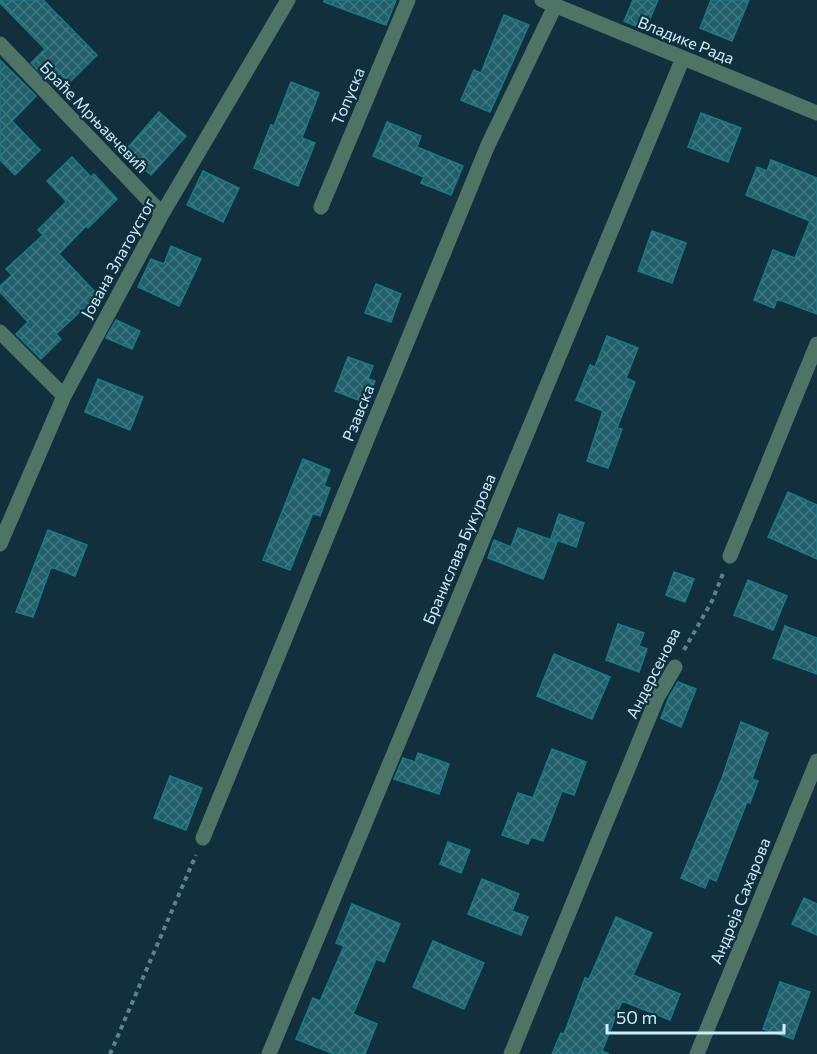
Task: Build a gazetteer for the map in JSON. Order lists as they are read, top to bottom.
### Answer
{
  "streets": {
    "street": [
      "Владике Рада",
      "Топуска",
      "Браће Мрњавчевић",
      "Јована Златоустог",
      "Рзавска",
      "Бранислава Букурова",
      "Андерсенова",
      "Андреја Сахарова"
    ]
  },
  "crossings": [
    ["Владике Рада", "Рзавска"],
    ["Владике Рада", "Бранислава Букурова"],
    ["Браће Мрњавчевић", "Јована Златоустог"]
  ],
  "scale_bar": "50 m"
}
